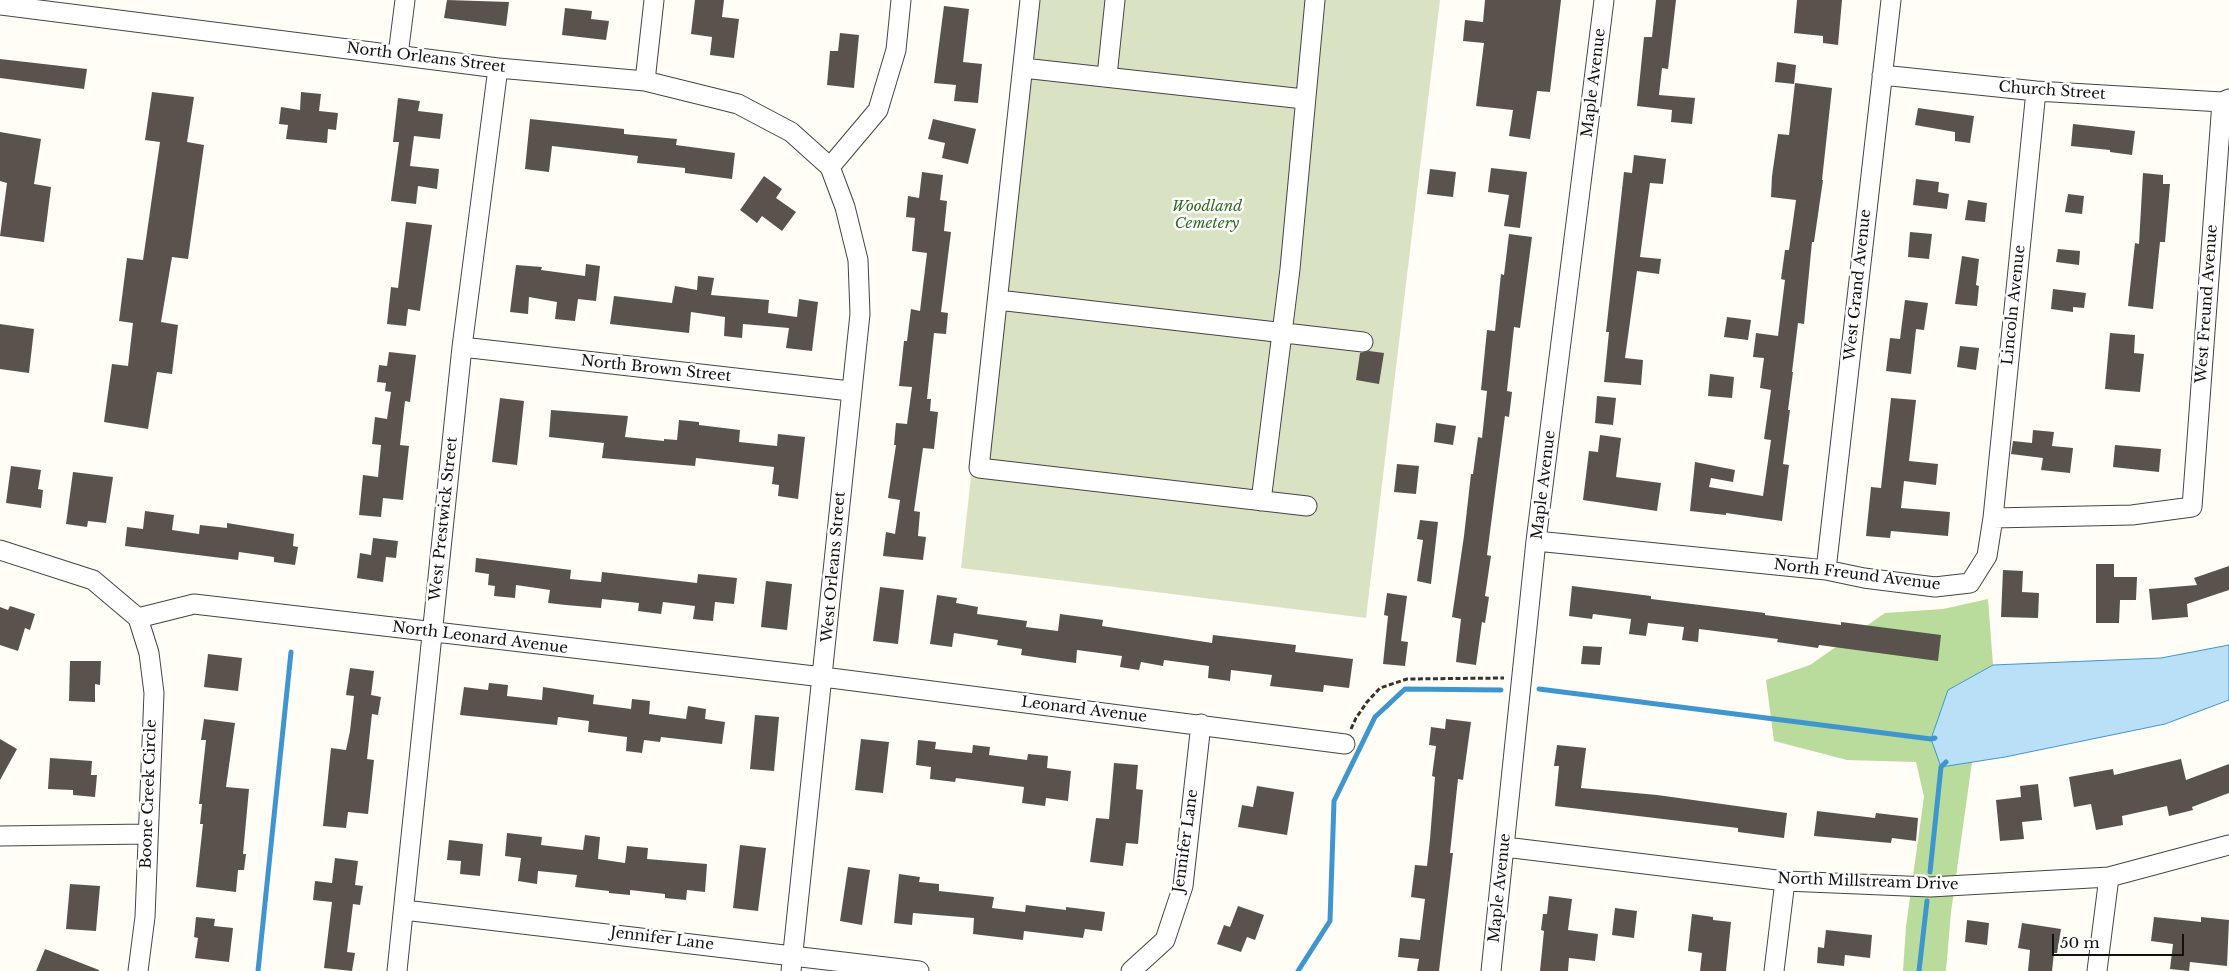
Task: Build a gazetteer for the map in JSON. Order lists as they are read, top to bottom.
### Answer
{
  "streets": {
    "street": [
      "North Orleans Street",
      "Maple Avenue",
      "Church Street",
      "West Grand Avenue",
      "West Freund Avenue",
      "Lincoln Avenue",
      "North Brown Street",
      "West Prestwick Street",
      "West Orleans Street",
      "North Freund Avenue",
      "North Leonard Avenue",
      "Leonard Avenue",
      "Boone Creek Circle",
      "Jennifer Lane",
      "North Millstream Drive"
    ]
  },
  "crossings": [
    ["North Orleans Street", "West Prestwick Street"],
    ["North Orleans Street", "West Orleans Street"],
    ["Maple Avenue", "North Freund Avenue"],
    ["Maple Avenue", "North Millstream Drive"],
    ["Church Street", "West Grand Avenue"],
    ["Church Street", "West Freund Avenue"],
    ["Church Street", "Lincoln Avenue"],
    ["West Grand Avenue", "North Freund Avenue"],
    ["West Freund Avenue", "Lincoln Avenue"],
    ["West Freund Avenue", "North Freund Avenue"],
    ["Lincoln Avenue", "North Freund Avenue"],
    ["North Brown Street", "West Prestwick Street"],
    ["North Brown Street", "West Orleans Street"],
    ["West Prestwick Street", "North Leonard Avenue"],
    ["West Prestwick Street", "Jennifer Lane"],
    ["West Orleans Street", "North Leonard Avenue"],
    ["West Orleans Street", "Leonard Avenue"],
    ["West Orleans Street", "Jennifer Lane"],
    ["North Leonard Avenue", "Leonard Avenue"],
    ["North Leonard Avenue", "Boone Creek Circle"],
    ["Leonard Avenue", "Jennifer Lane"]
  ],
  "parks": ["Woodland Cemetery"],
  "scale_bar": "50 m"
}
